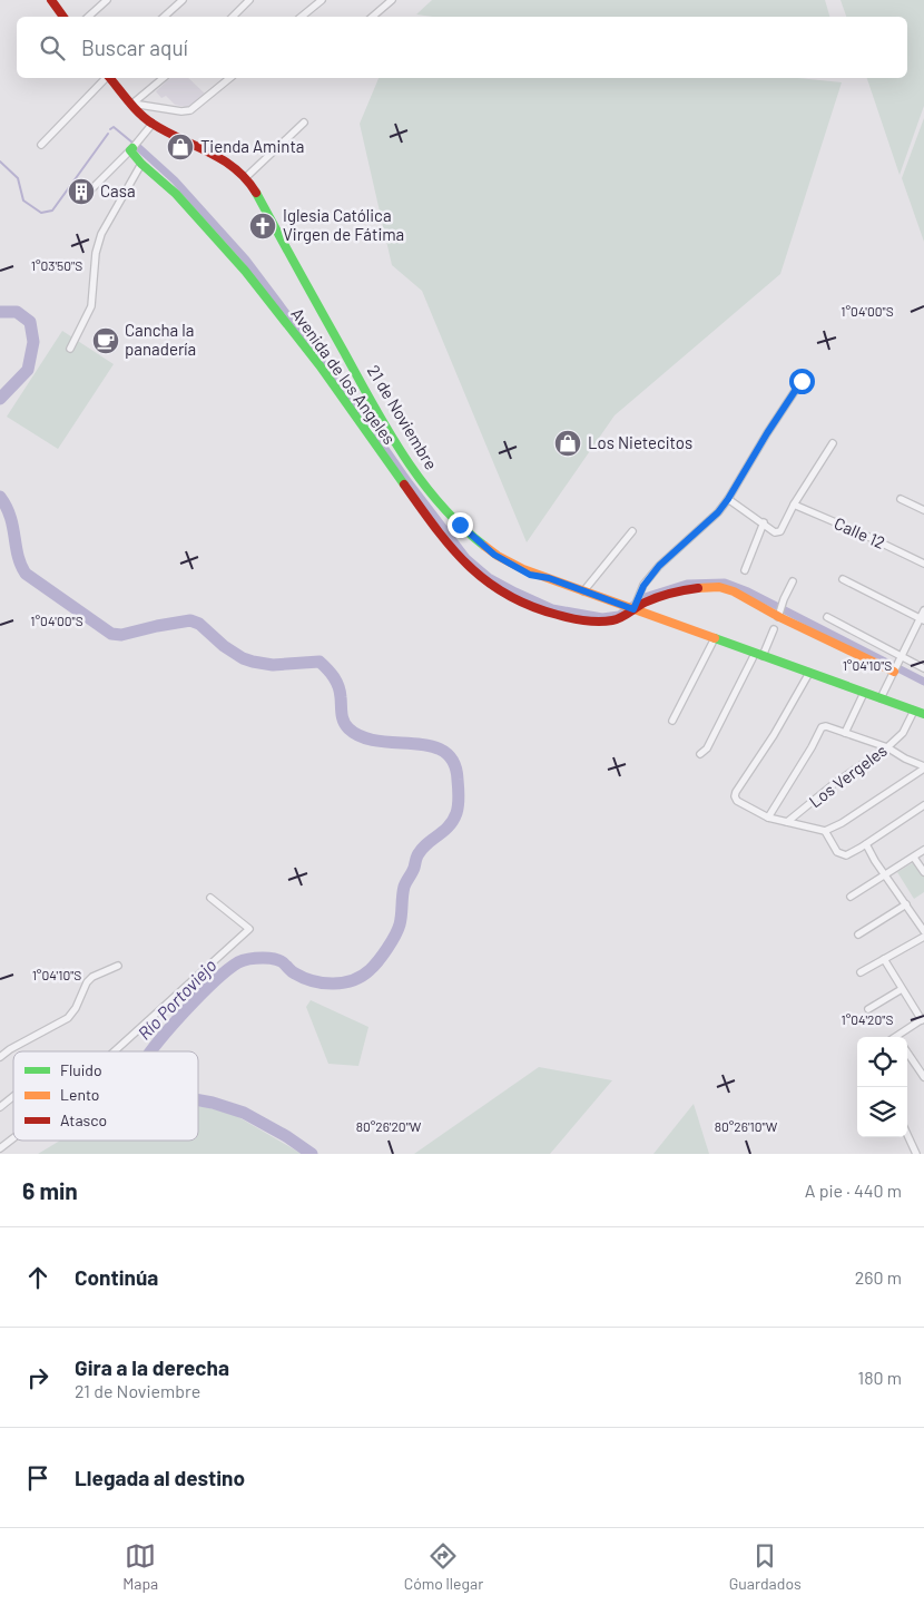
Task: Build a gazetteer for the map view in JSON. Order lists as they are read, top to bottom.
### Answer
{
  "streets": {
    "street": [
      "Avenida de los Angeles",
      "21 de Noviembre",
      "Calle 12",
      "Los Vergeles"
    ]
  },
  "crossings": [
    ["Avenida de los Angeles", "21 de Noviembre"],
    ["21 de Noviembre", "Los Vergeles"]
  ],
  "water": ["Río Portoviejo"],
  "places": {
    "shop": ["Tienda Aminta", "Los Nietecitos"],
    "building": ["Casa"],
    "church": ["Iglesia Católica Virgen de Fátima"],
    "cafe": ["Cancha la panadería"]
  },
  "legend": ["Fluido", "Lento", "Atasco"],
  "page": {
    "search": "Buscar aquí",
    "heading": ["6 min", "A pie · 440 m"],
    "list": [
      ["Continúa", "260 m"],
      ["Gira a la derecha", "21 de Noviembre", "180 m"],
      "Llegada al destino"
    ],
    "nav": ["Mapa", "Cómo llegar", "Guardados"]
  },
  "coordinates": [
    "1°03'50\"S",
    "1°04'00\"S",
    "1°04'10\"S",
    "1°04'20\"S",
    "80°26'20\"W",
    "80°26'10\"W"
  ]
}
